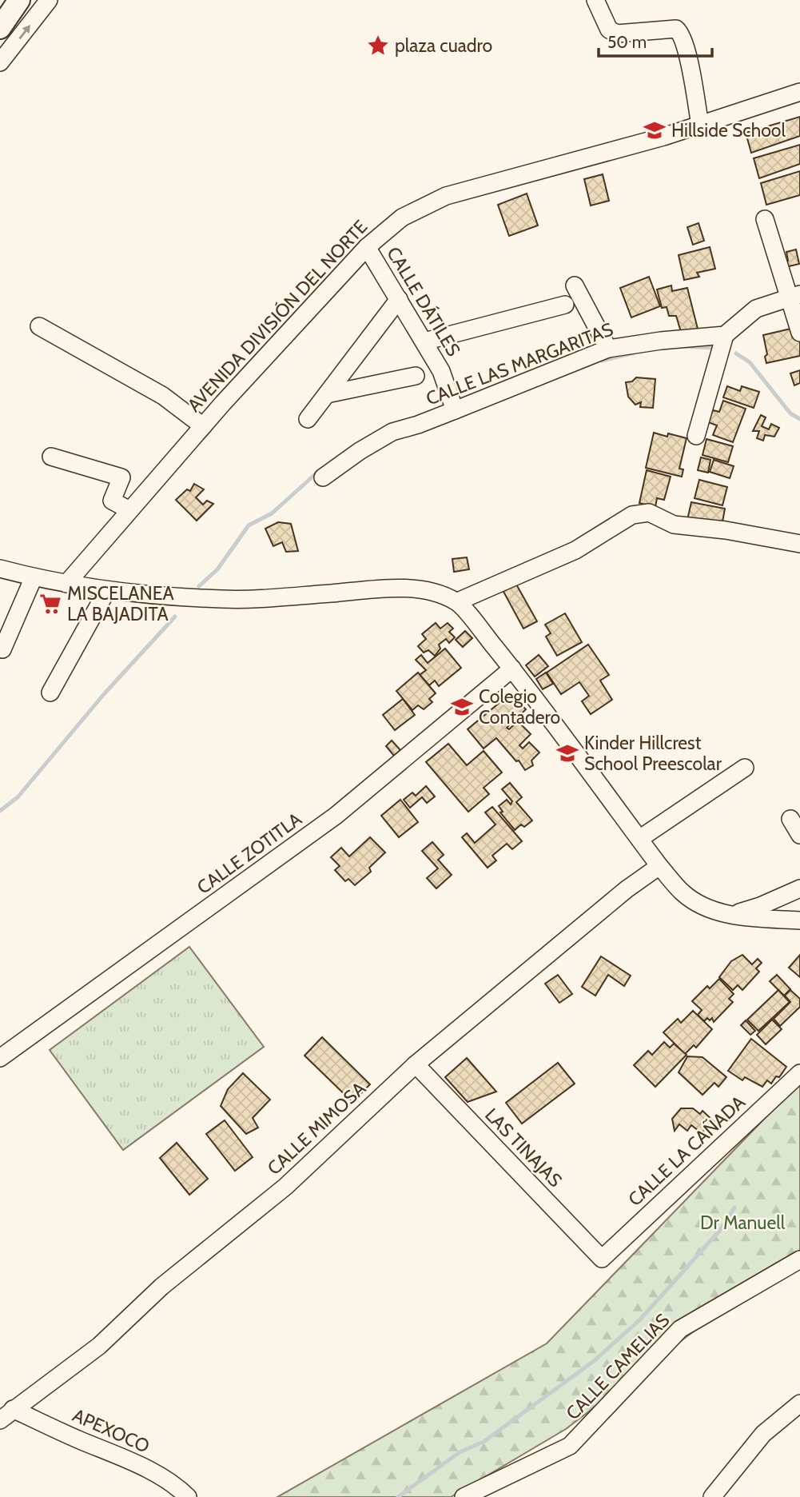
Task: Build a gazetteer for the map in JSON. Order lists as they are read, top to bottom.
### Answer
{
  "streets": {
    "street": [
      "CALLE DÁTILES",
      "AVENIDA DIVISIÓN DEL NORTE",
      "CALLE LAS MARGARITAS",
      "CALLE ZOTITLA",
      "CALLE MIMOSA",
      "LAS TINAJAS",
      "CALLE LA CAÑADA",
      "CALLE CAMELIAS",
      "APEXOCO"
    ]
  },
  "crossings": [
    ["CALLE DÁTILES", "AVENIDA DIVISIÓN DEL NORTE"],
    ["CALLE DÁTILES", "CALLE LAS MARGARITAS"],
    ["CALLE MIMOSA", "LAS TINAJAS"],
    ["CALLE MIMOSA", "APEXOCO"],
    ["LAS TINAJAS", "CALLE LA CAÑADA"]
  ],
  "parks": ["Dr Manuell"],
  "places": {
    "place": ["plaza cuadro"],
    "school or university": ["Hillside School", "Colegio Contadero", "Kinder Hillcrest School Preescolar"],
    "supermarket": ["MISCELANEA LA BAJADITA"]
  },
  "scale_bar": "50 m"
}
